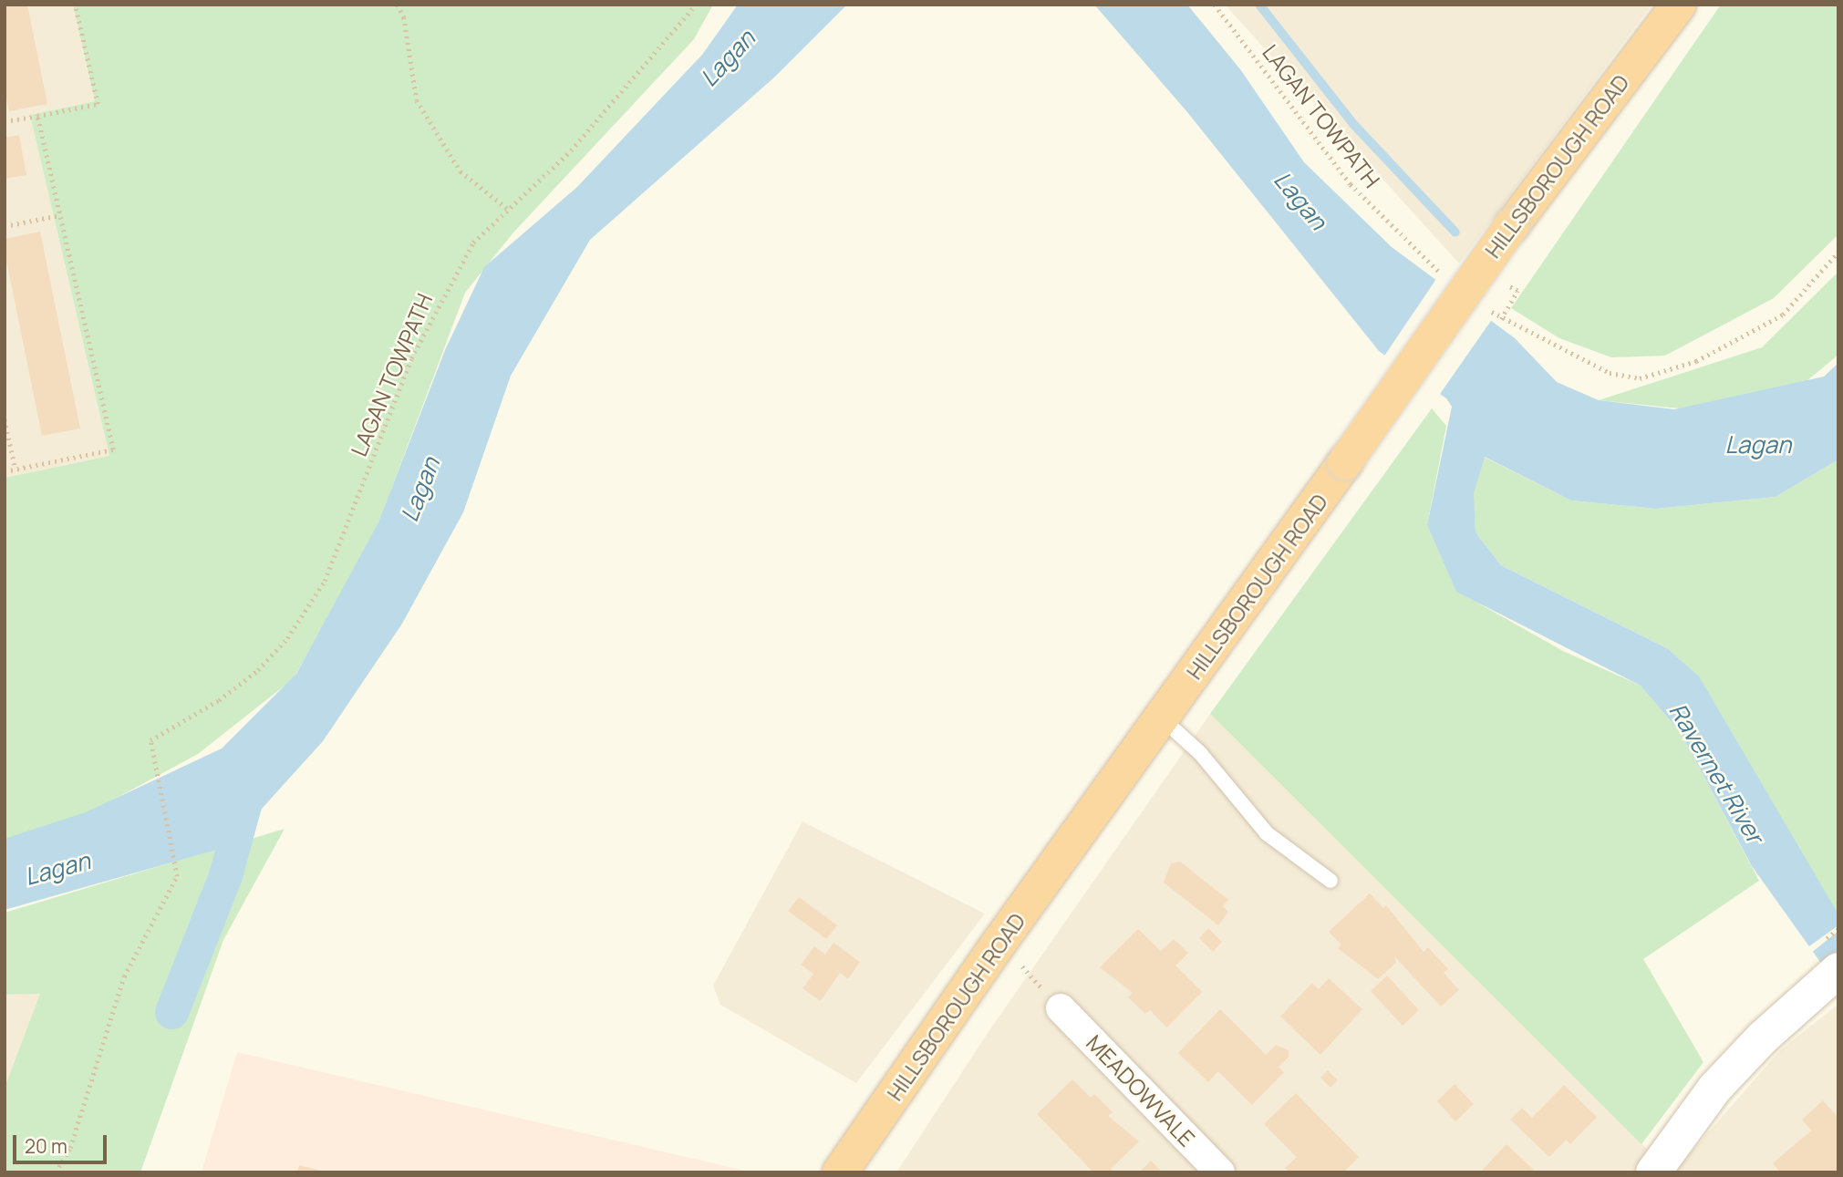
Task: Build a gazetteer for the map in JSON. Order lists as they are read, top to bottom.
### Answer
{
  "streets": {
    "highway": ["HILLSBOROUGH ROAD"],
    "street": ["MEADOWVALE"],
    "path": ["LAGAN TOWPATH"]
  },
  "water": ["Lagan", "Ravernet River"],
  "scale_bar": "20 m"
}
